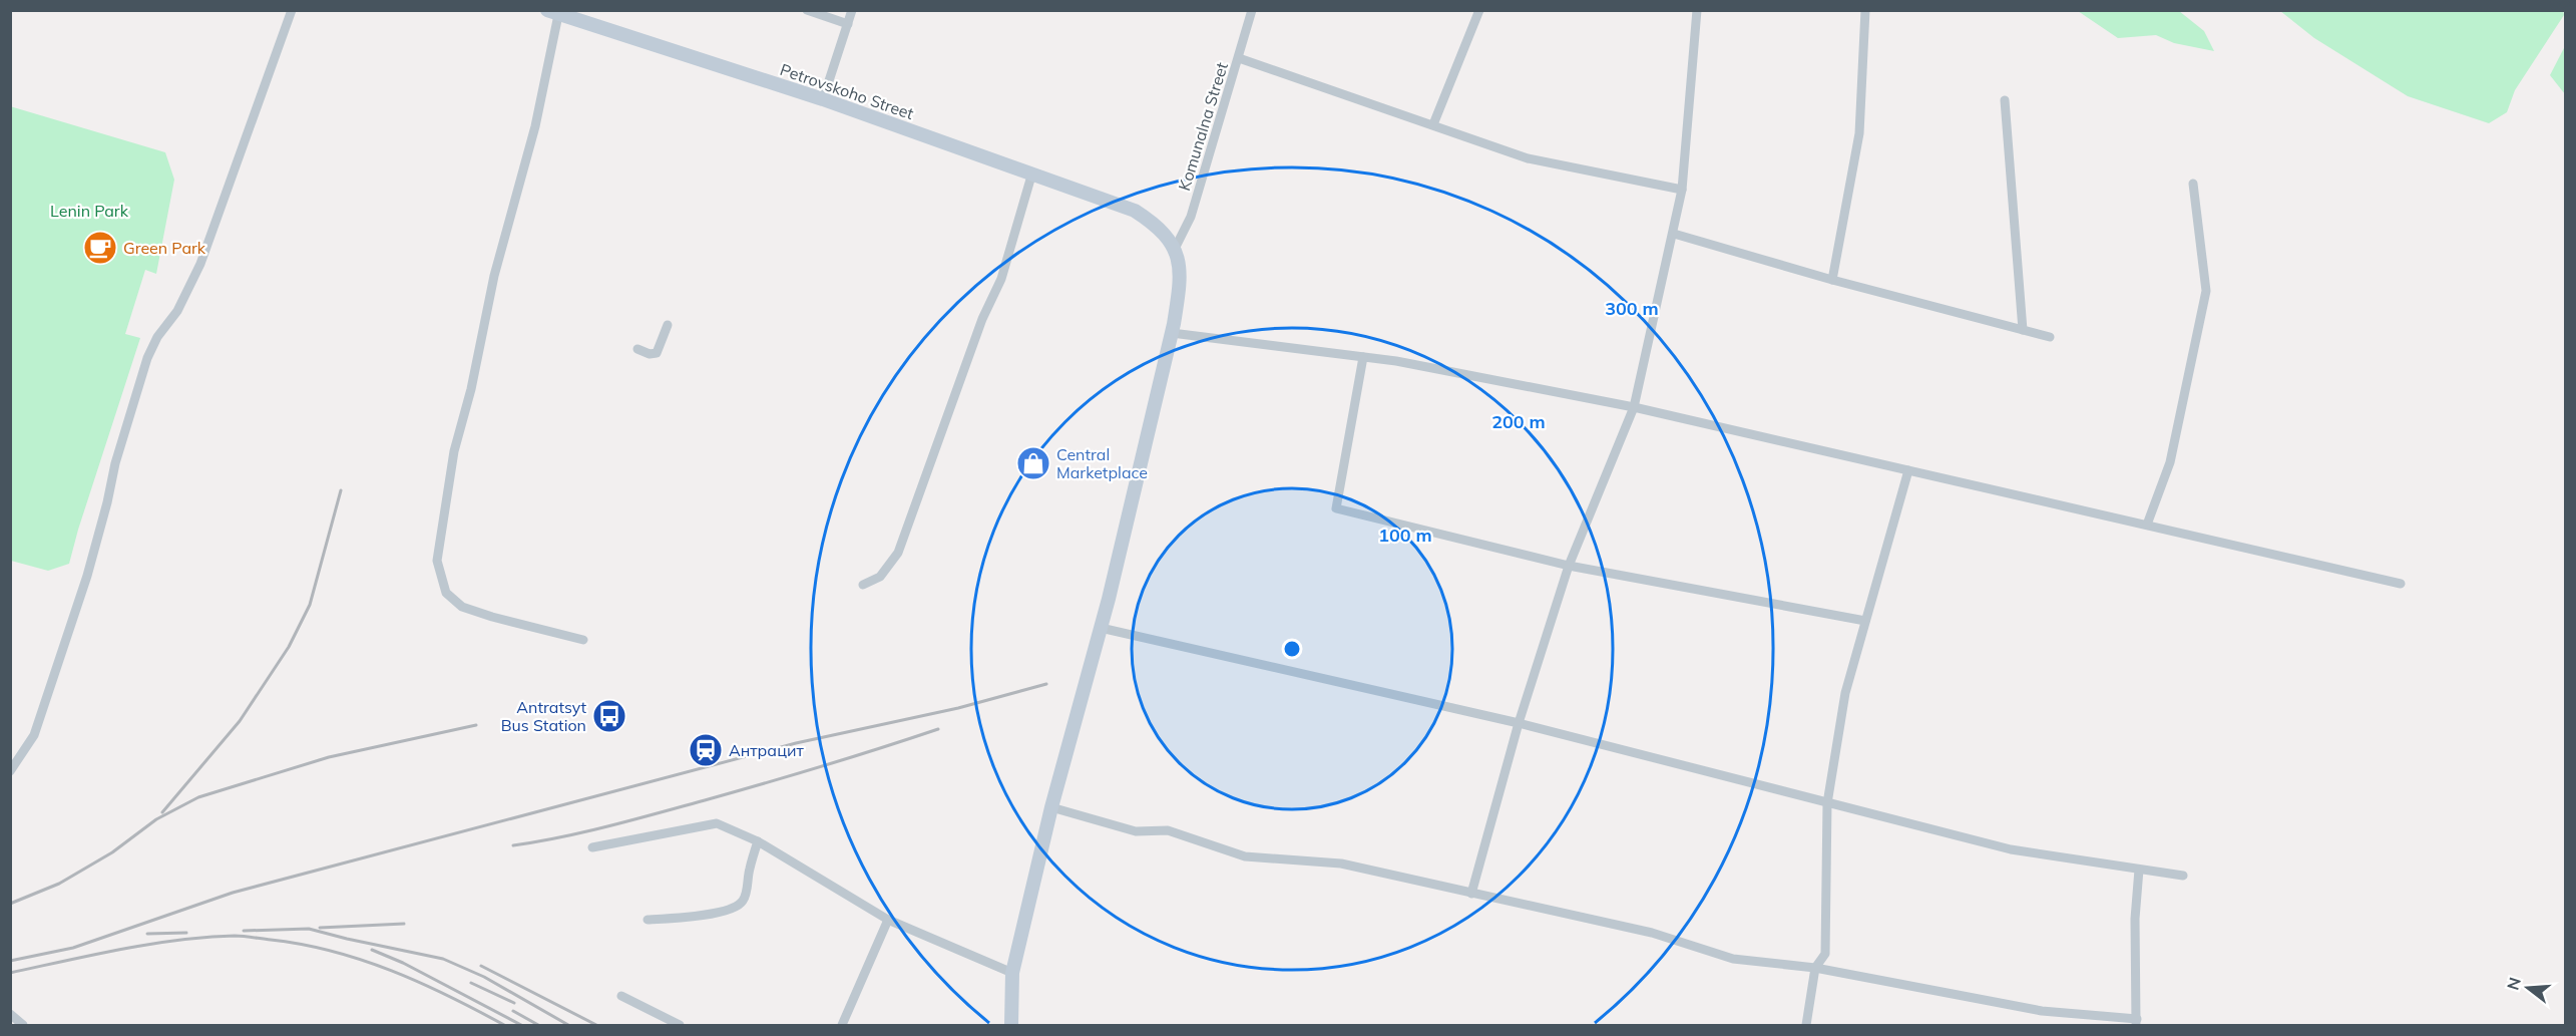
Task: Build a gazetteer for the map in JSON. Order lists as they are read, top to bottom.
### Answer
{
  "streets": {
    "street": ["Petrovskoho Street", "Komunalna Street"]
  },
  "crossings": [
    ["Petrovskoho Street", "Komunalna Street"]
  ],
  "parks": ["Lenin Park"],
  "places": {
    "cafe": ["Green Park"],
    "shop": ["Central Marketplace"],
    "bus stop": ["Antratsyt Bus Station"],
    "station": ["Антрацит"]
  },
  "north": "left",
  "rings": ["300 m", "200 m", "100 m"]
}
